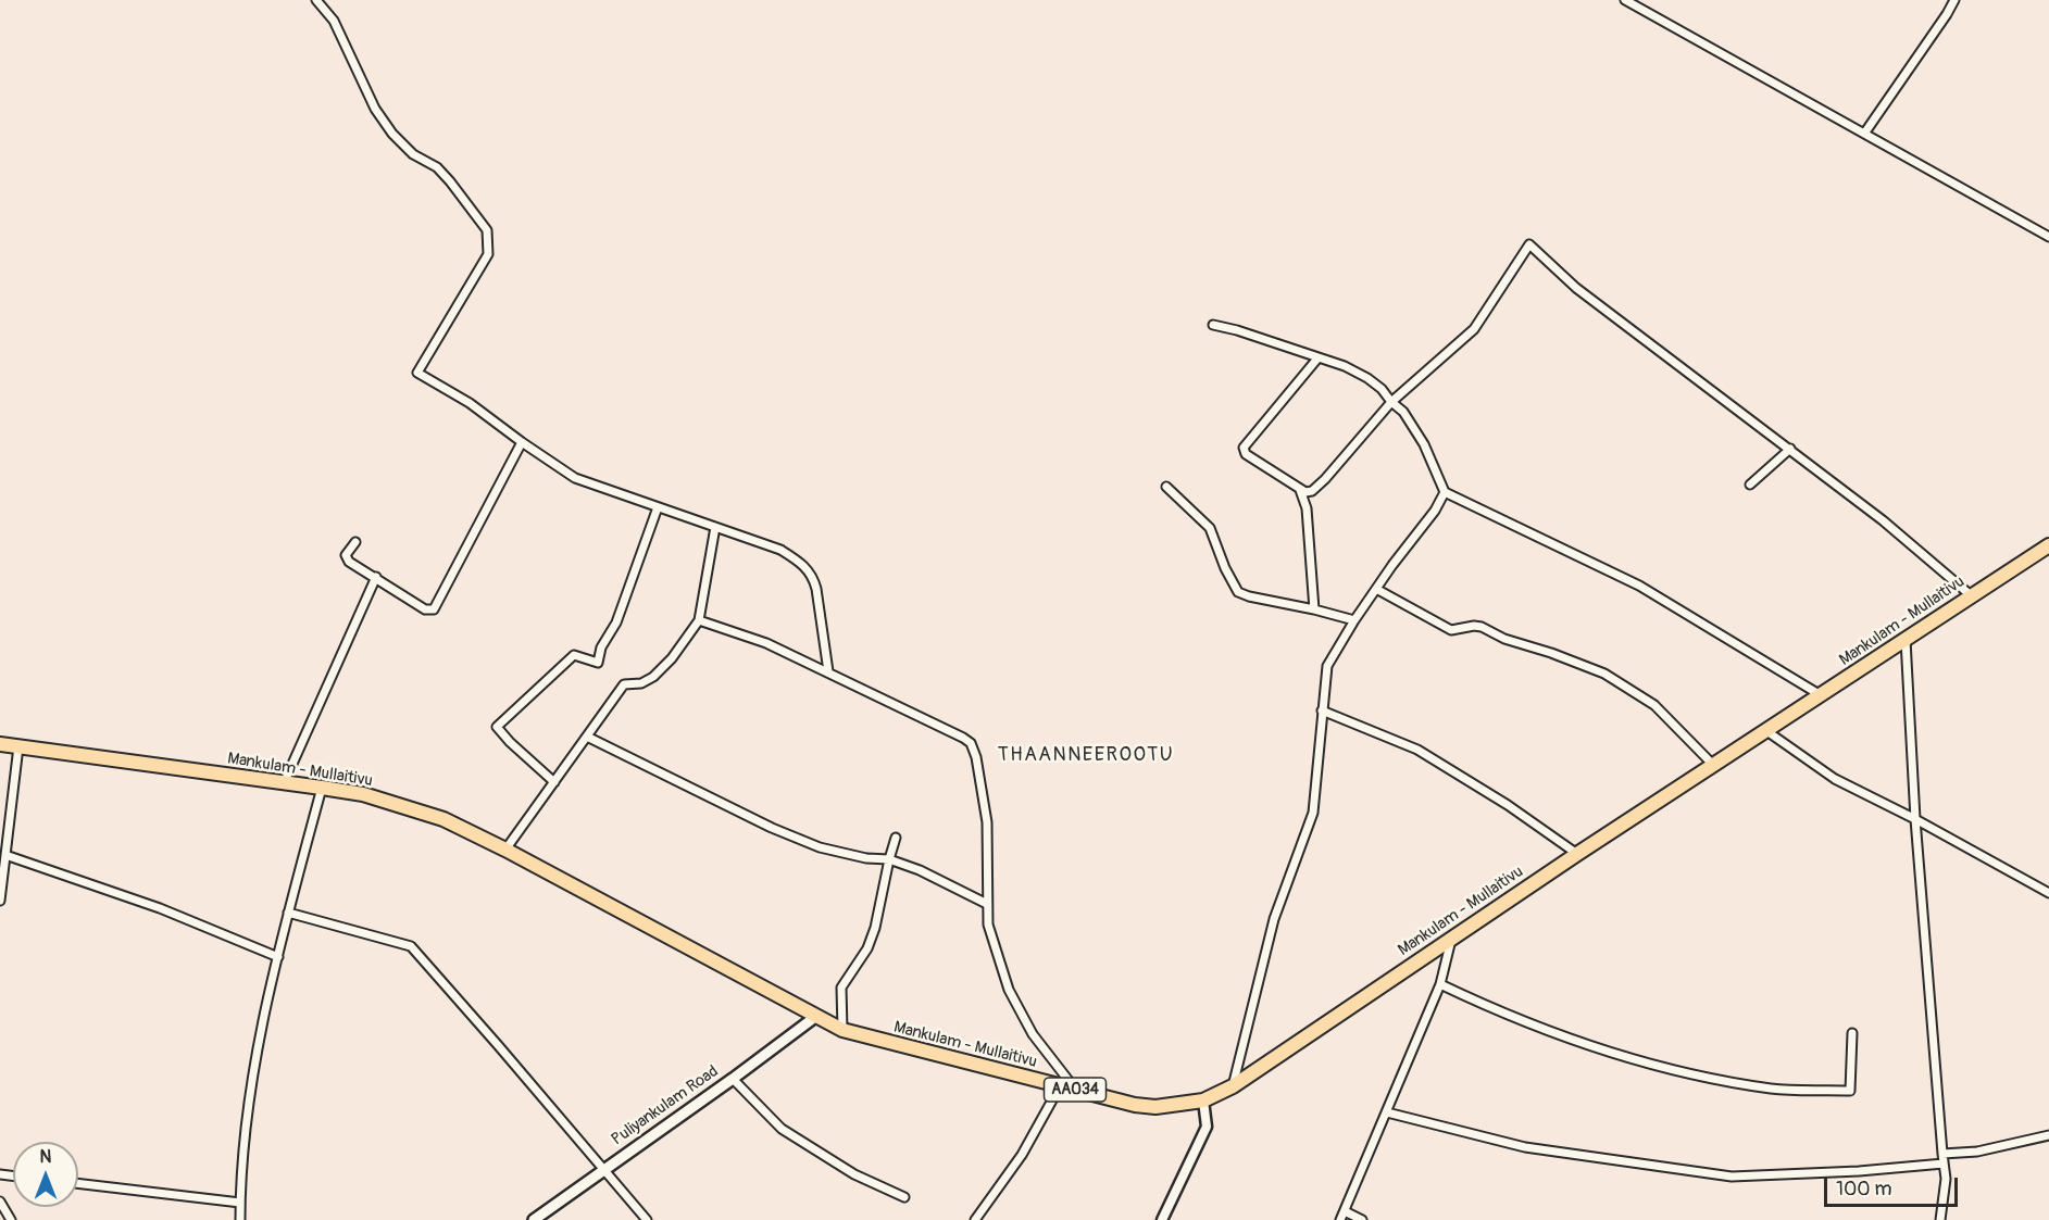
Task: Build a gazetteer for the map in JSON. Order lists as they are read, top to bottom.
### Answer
{
  "streets": {
    "highway": ["Mankulam - Mullaitivu", "AA034"],
    "main road": ["Puliyankulam Road"]
  },
  "crossings": [
    ["Mankulam - Mullaitivu", "Puliyankulam Road"]
  ],
  "districts": ["THAANNEEROOTU"],
  "scale_bar": "100 m",
  "north": "top"
}
